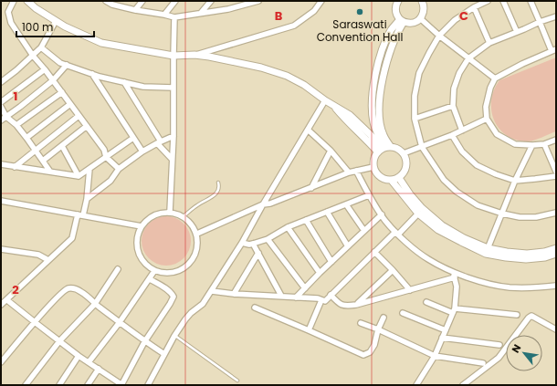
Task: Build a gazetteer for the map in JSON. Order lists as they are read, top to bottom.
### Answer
{
  "places": ["Saraswati Convention Hall"],
  "scale_bar": "100 m",
  "north": "top left",
  "grid": {
    "columns": ["B", "C"],
    "rows": ["1", "2"]
  }
}
